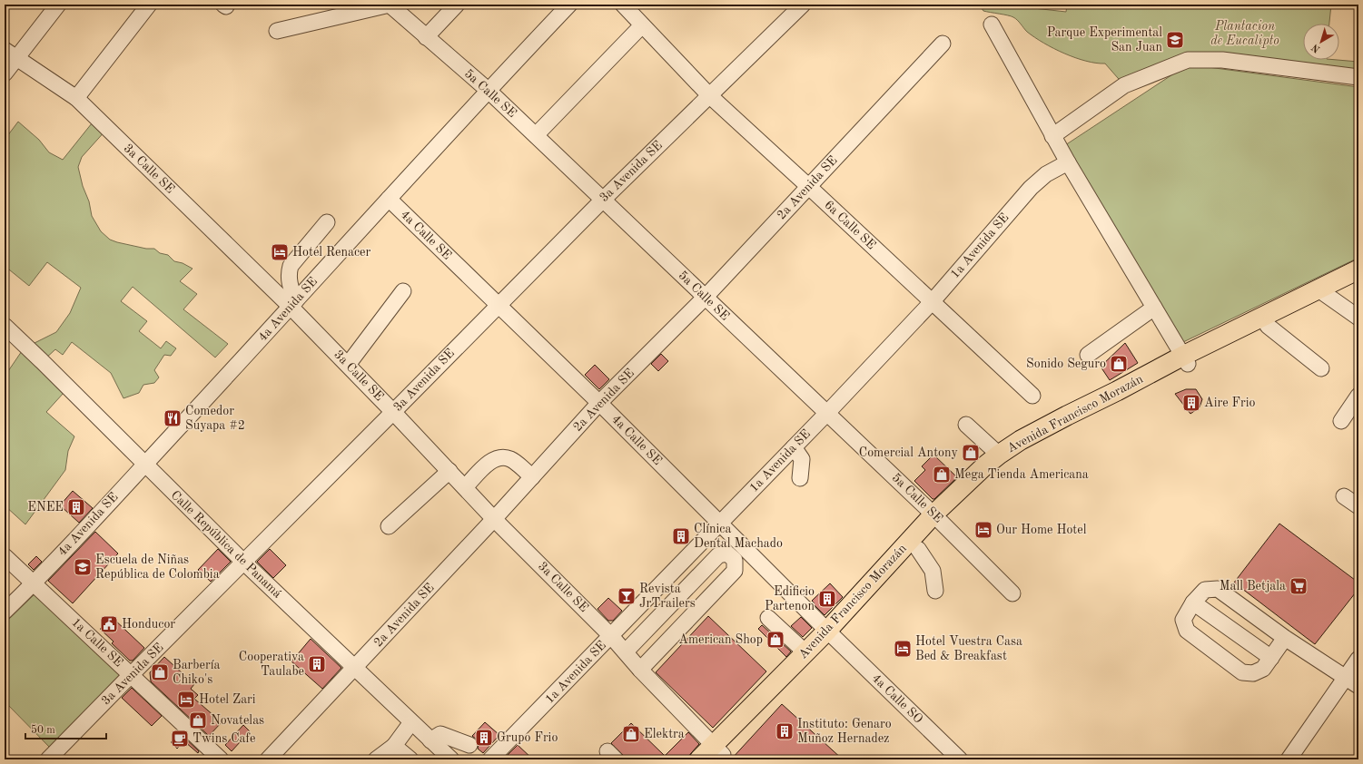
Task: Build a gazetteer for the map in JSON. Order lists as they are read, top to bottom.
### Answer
{
  "streets": {
    "main road": ["Avenida Francisco Morazán"],
    "street": [
      "5a Calle SE",
      "3a Calle SE",
      "3a Avenida SE",
      "2a Avenida SE",
      "6a Calle SE",
      "4a Calle SE",
      "1a Avenida SE",
      "4a Avenida SE",
      "Calle República de Panamá",
      "1a Calle SE",
      "4a Calle SO"
    ]
  },
  "crossings": [
    ["5a Calle SE", "3a Avenida SE"],
    ["5a Calle SE", "2a Avenida SE"],
    ["5a Calle SE", "1a Avenida SE"],
    ["5a Calle SE", "4a Avenida SE"],
    ["5a Calle SE", "Avenida Francisco Morazán"],
    ["3a Calle SE", "3a Avenida SE"],
    ["3a Calle SE", "2a Avenida SE"],
    ["3a Calle SE", "1a Avenida SE"],
    ["3a Calle SE", "4a Avenida SE"],
    ["3a Calle SE", "Avenida Francisco Morazán"],
    ["3a Avenida SE", "6a Calle SE"],
    ["3a Avenida SE", "4a Calle SE"],
    ["3a Avenida SE", "Calle República de Panamá"],
    ["3a Avenida SE", "1a Calle SE"],
    ["2a Avenida SE", "6a Calle SE"],
    ["2a Avenida SE", "4a Calle SE"],
    ["2a Avenida SE", "Calle República de Panamá"],
    ["6a Calle SE", "1a Avenida SE"],
    ["4a Calle SE", "1a Avenida SE"],
    ["4a Calle SE", "4a Avenida SE"],
    ["4a Calle SE", "Avenida Francisco Morazán"],
    ["4a Calle SE", "4a Calle SO"],
    ["4a Avenida SE", "Calle República de Panamá"],
    ["4a Avenida SE", "1a Calle SE"],
    ["Avenida Francisco Morazán", "4a Calle SO"]
  ],
  "parks": ["Plantacion de Eucalipto"],
  "places": {
    "school or university": ["Parque Experimental San Juan", "Escuela de Niñas República de Colombia"],
    "hotel": [
      "Hotel Renacer",
      "Our Home Hotel",
      "Hotel Vuestra Casa Bed & Breakfast",
      "Hotel Zari"
    ],
    "shop": [
      "Sonido Seguro",
      "Comercial Antony",
      "Mega Tienda Americana",
      "American Shop",
      "Barbería Chiko's",
      "Novatelas",
      "Elektra"
    ],
    "building": [
      "Aire Frio",
      "ENEE",
      "Clínica Dental Machado",
      "Edificio Partenon",
      "Cooperativa Taulabe",
      "Instituto: Genaro Muñoz Hernadez",
      "Grupo Frio"
    ],
    "restaurant": ["Comedor Suyapa #2"],
    "supermarket": ["Mall Betjala"],
    "bar": ["Revista JrTrailers"],
    "public building": ["Honducor"],
    "cafe": ["Twins Cafe"]
  },
  "scale_bar": "50 m",
  "north": "bottom left"
}
